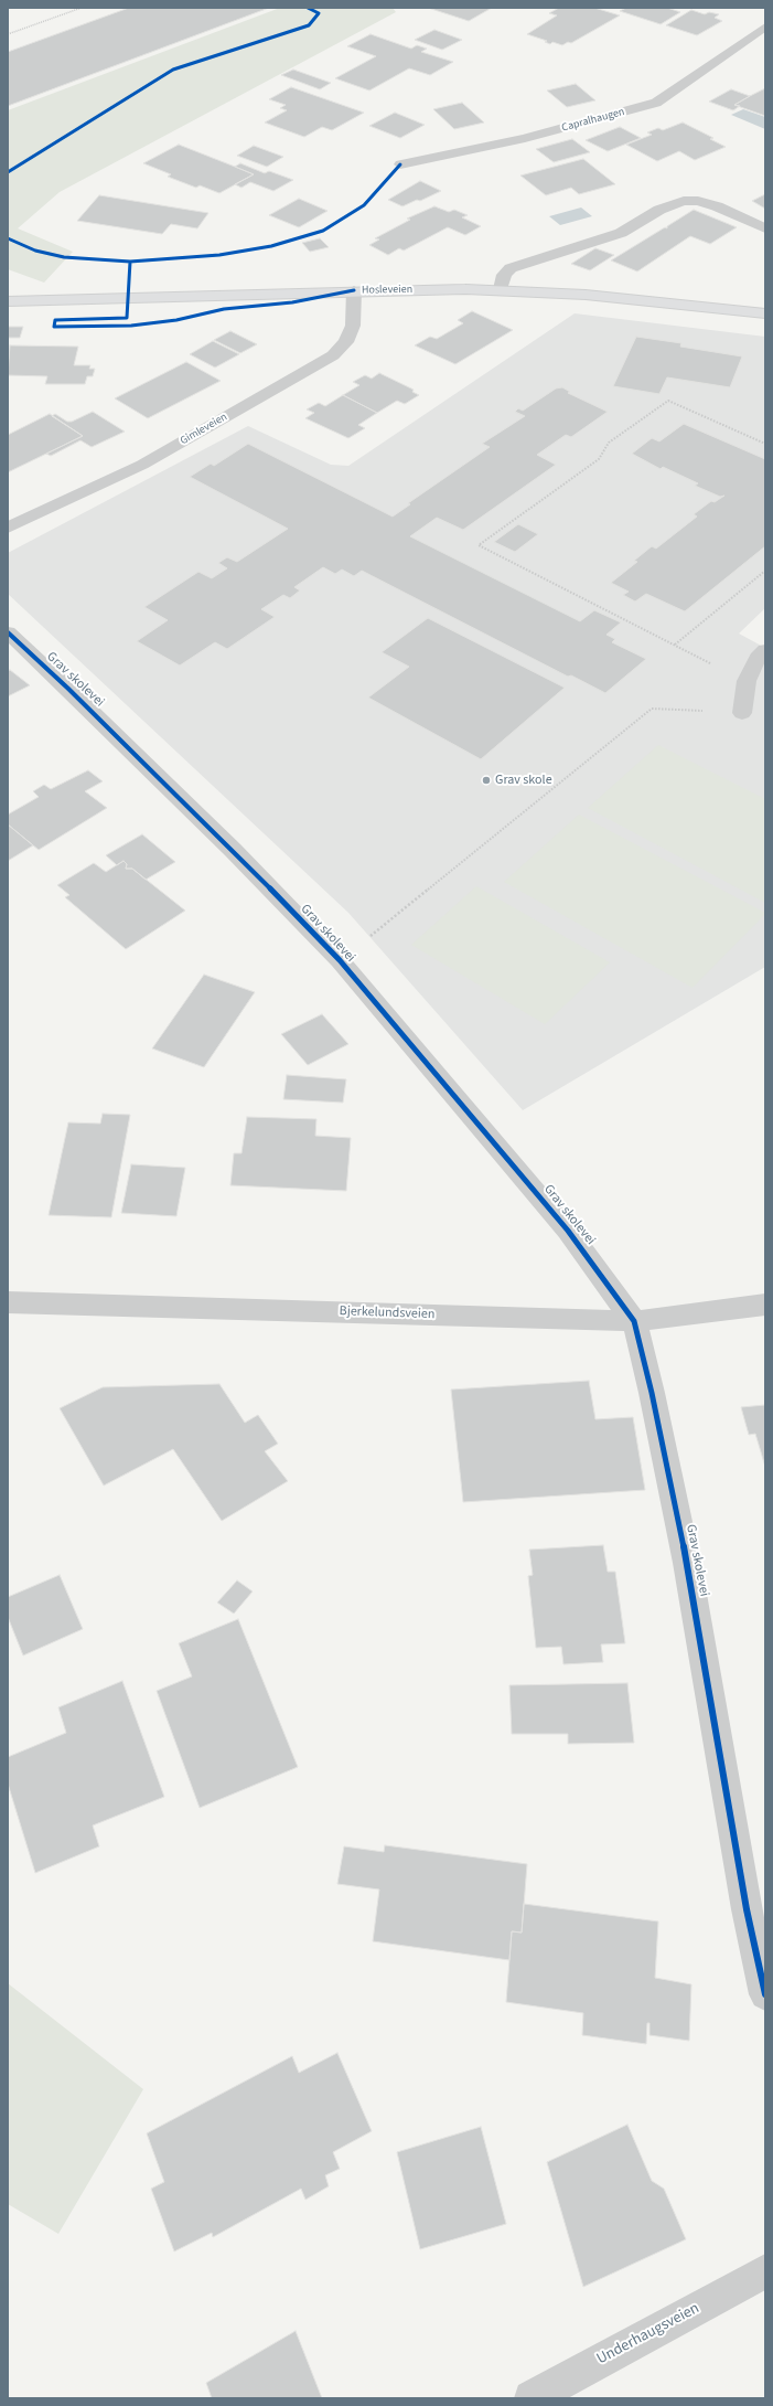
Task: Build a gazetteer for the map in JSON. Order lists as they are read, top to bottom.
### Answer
{
  "streets": {
    "main road": ["Hosleveien"],
    "street": [
      "Capralhaugen",
      "Gimleveien",
      "Grav skolevei",
      "Bjerkelundsveien",
      "Underhaugsveien"
    ]
  },
  "crossings": [
    ["Hosleveien", "Gimleveien"],
    ["Grav skolevei", "Bjerkelundsveien"]
  ],
  "places": ["Grav skole"]
}
